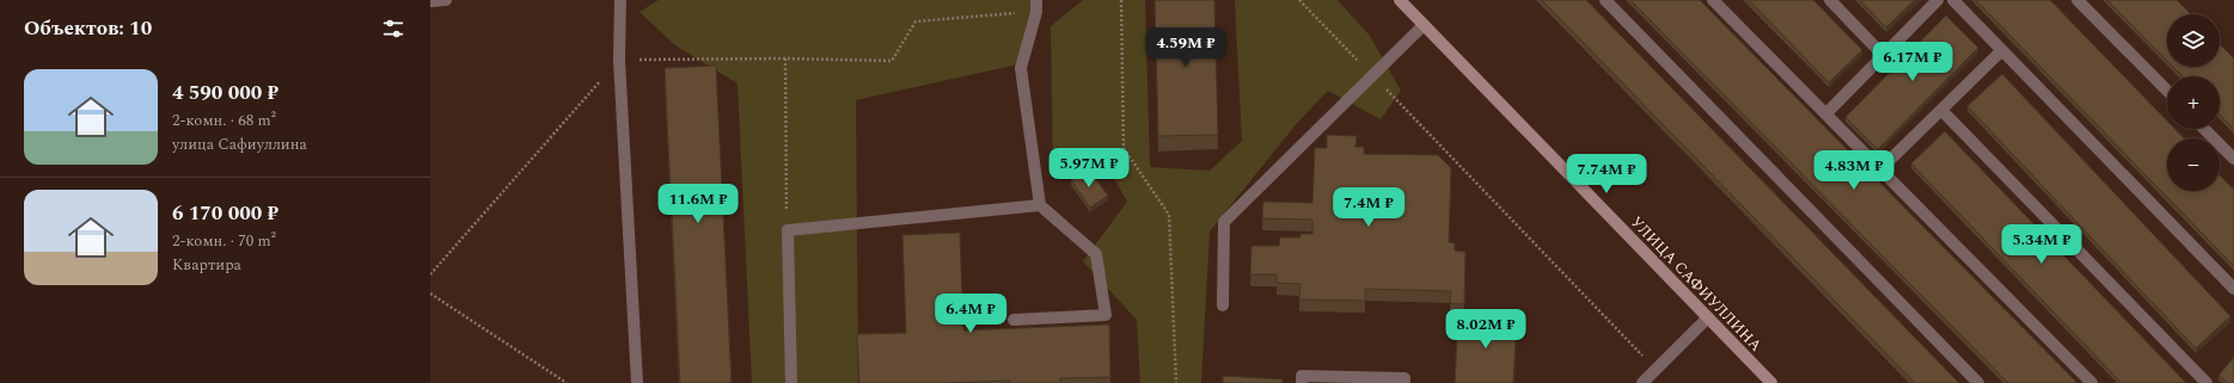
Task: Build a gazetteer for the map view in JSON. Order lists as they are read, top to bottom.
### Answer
{
  "streets": {
    "street": ["УЛИЦА САФИУЛЛИНА"]
  },
  "page": {
    "heading": "Объектов: 10",
    "map_buttons": ["+", "−"],
    "price": [
      "4.59M ₽",
      "6.17M ₽",
      "5.97M ₽",
      "4.83M ₽",
      "7.74M ₽",
      "11.6M ₽",
      "7.4M ₽",
      "5.34M ₽",
      "6.4M ₽",
      "8.02M ₽"
    ],
    "list": [
      {
        "name": "4 590 000 ₽",
        "note": "2-комн. · 68 m² · улица Сафиуллина"
      },
      {
        "name": "6 170 000 ₽",
        "note": "2-комн. · 70 m² · Квартира"
      }
    ]
  }
}
